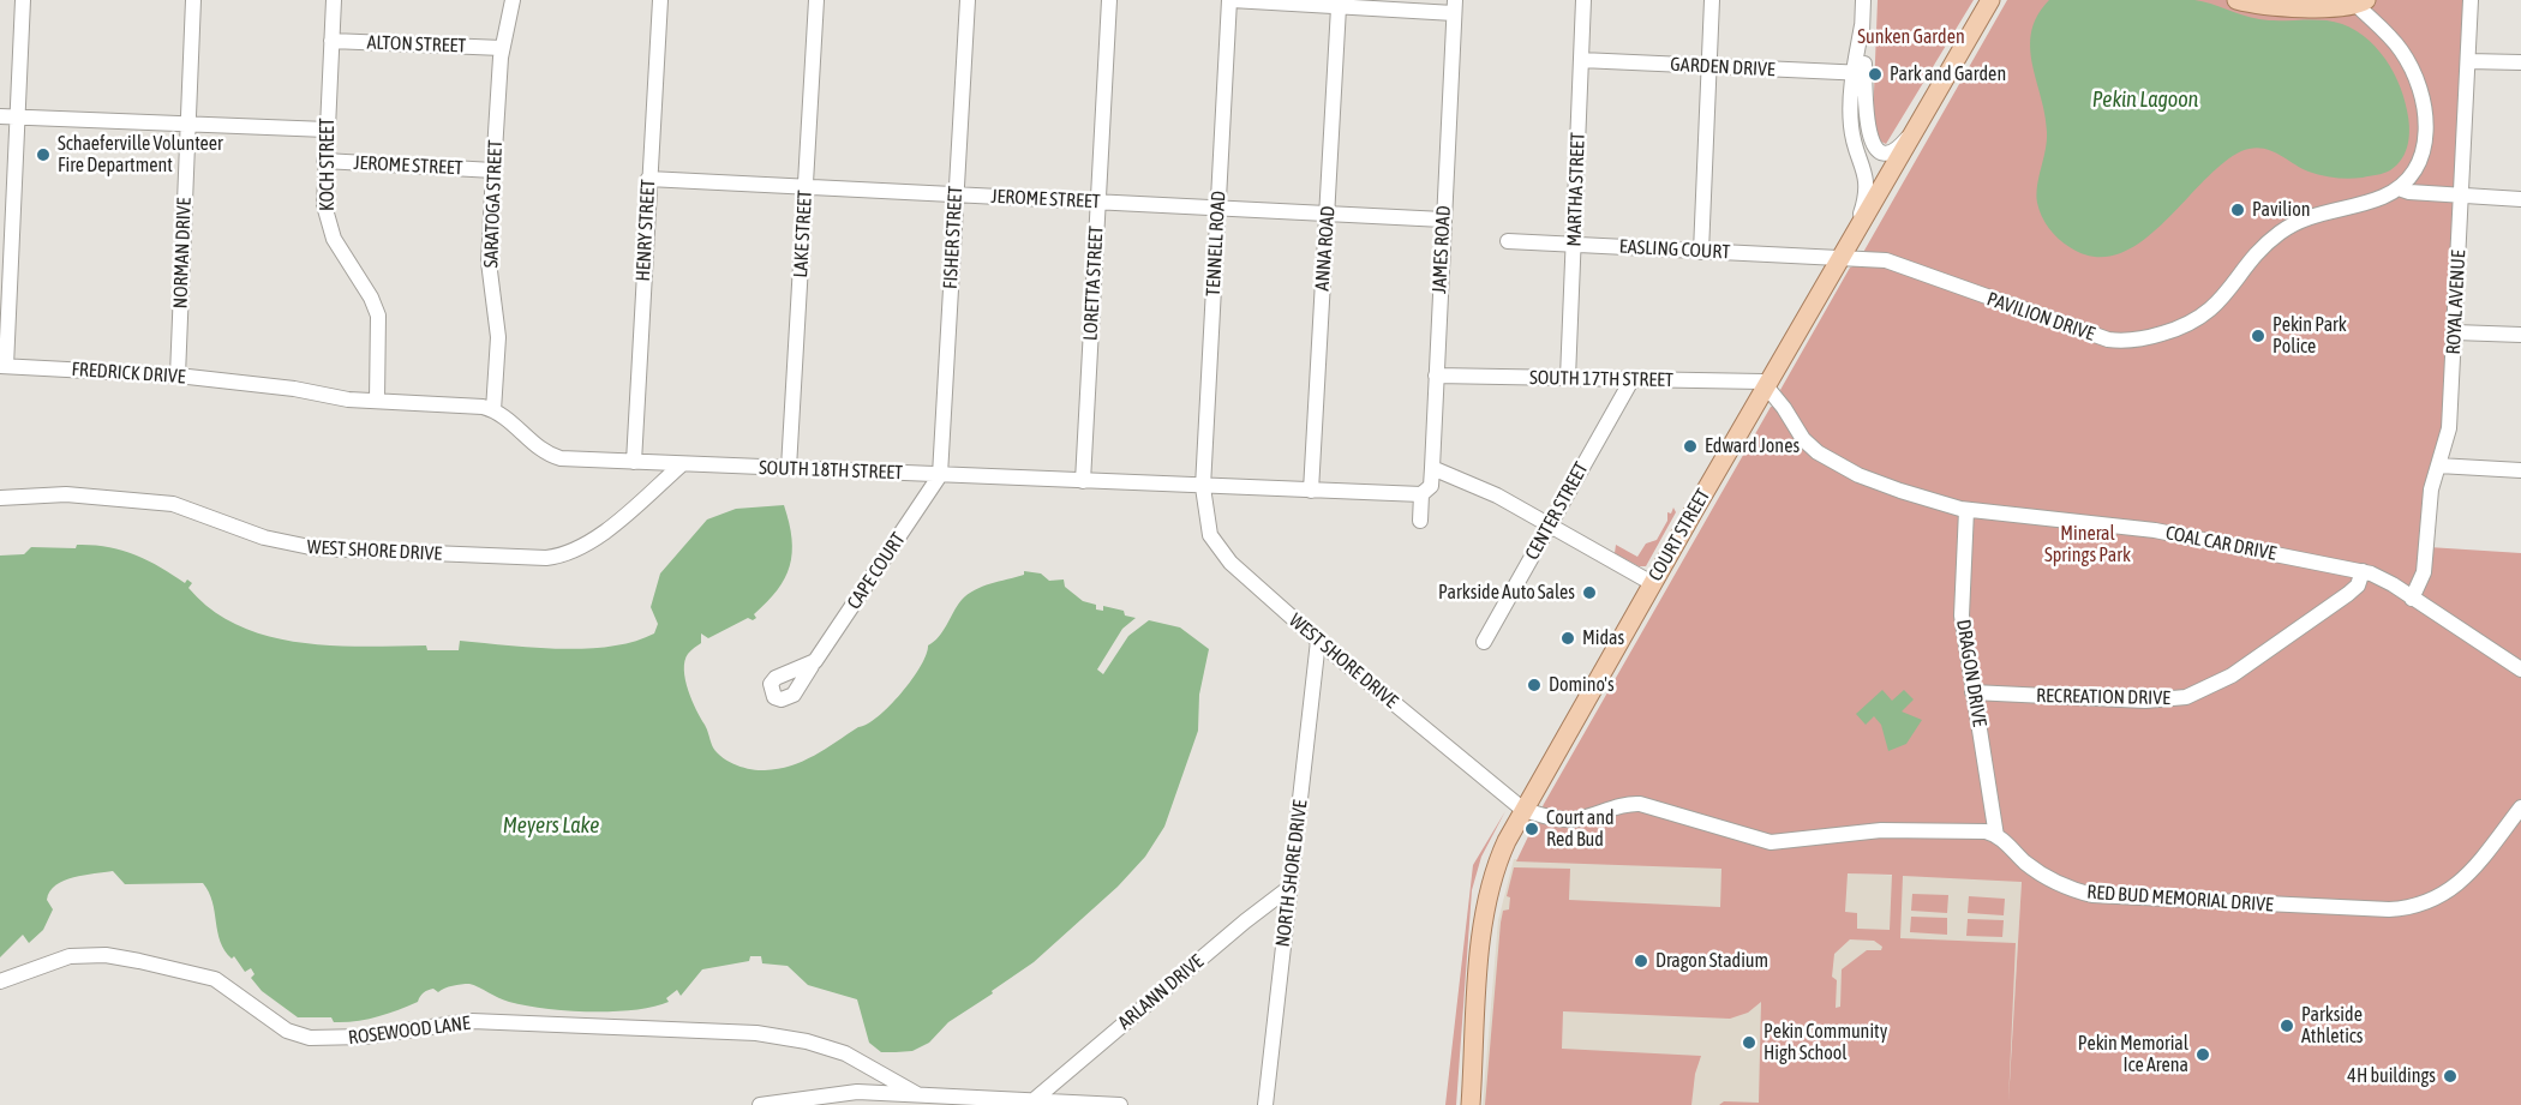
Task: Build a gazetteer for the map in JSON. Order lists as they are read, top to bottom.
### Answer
{
  "streets": {
    "main road": ["COURT STREET"],
    "street": [
      "ALTON STREET",
      "GARDEN DRIVE",
      "KOCH STREET",
      "JEROME STREET",
      "MARTHA STREET",
      "SARATOGA STREET",
      "HENRY STREET",
      "LAKE STREET",
      "FISHER STREET",
      "TENNELL ROAD",
      "ANNA ROAD",
      "JAMES ROAD",
      "EASLING COURT",
      "NORMAN DRIVE",
      "LORETTA STREET",
      "ROYAL AVENUE",
      "PAVILION DRIVE",
      "FREDRICK DRIVE",
      "SOUTH 17TH STREET",
      "SOUTH 18TH STREET",
      "CENTER STREET",
      "COAL CAR DRIVE",
      "WEST SHORE DRIVE",
      "CAPE COURT",
      "DRAGON DRIVE",
      "RECREATION DRIVE",
      "NORTH SHORE DRIVE",
      "RED BUD MEMORIAL DRIVE",
      "ARLANN DRIVE",
      "ROSEWOOD LANE"
    ]
  },
  "crossings": [
    ["ALTON STREET", "KOCH STREET"],
    ["ALTON STREET", "SARATOGA STREET"],
    ["GARDEN DRIVE", "MARTHA STREET"],
    ["KOCH STREET", "JEROME STREET"],
    ["KOCH STREET", "FREDRICK DRIVE"],
    ["JEROME STREET", "SARATOGA STREET"],
    ["JEROME STREET", "HENRY STREET"],
    ["JEROME STREET", "LAKE STREET"],
    ["JEROME STREET", "FISHER STREET"],
    ["JEROME STREET", "TENNELL ROAD"],
    ["JEROME STREET", "ANNA ROAD"],
    ["JEROME STREET", "JAMES ROAD"],
    ["JEROME STREET", "LORETTA STREET"],
    ["MARTHA STREET", "EASLING COURT"],
    ["MARTHA STREET", "SOUTH 17TH STREET"],
    ["SARATOGA STREET", "SOUTH 18TH STREET"],
    ["HENRY STREET", "SOUTH 18TH STREET"],
    ["LAKE STREET", "SOUTH 18TH STREET"],
    ["FISHER STREET", "SOUTH 18TH STREET"],
    ["FISHER STREET", "CAPE COURT"],
    ["TENNELL ROAD", "SOUTH 18TH STREET"],
    ["TENNELL ROAD", "WEST SHORE DRIVE"],
    ["ANNA ROAD", "SOUTH 18TH STREET"],
    ["JAMES ROAD", "SOUTH 17TH STREET"],
    ["JAMES ROAD", "SOUTH 18TH STREET"],
    ["EASLING COURT", "PAVILION DRIVE"],
    ["EASLING COURT", "COURT STREET"],
    ["NORMAN DRIVE", "FREDRICK DRIVE"],
    ["LORETTA STREET", "SOUTH 18TH STREET"],
    ["ROYAL AVENUE", "COAL CAR DRIVE"],
    ["PAVILION DRIVE", "COURT STREET"],
    ["SOUTH 17TH STREET", "CENTER STREET"],
    ["SOUTH 17TH STREET", "COURT STREET"],
    ["SOUTH 17TH STREET", "COAL CAR DRIVE"],
    ["SOUTH 18TH STREET", "WEST SHORE DRIVE"],
    ["SOUTH 18TH STREET", "CAPE COURT"],
    ["COURT STREET", "COAL CAR DRIVE"],
    ["COURT STREET", "WEST SHORE DRIVE"],
    ["COURT STREET", "RED BUD MEMORIAL DRIVE"],
    ["COAL CAR DRIVE", "DRAGON DRIVE"],
    ["COAL CAR DRIVE", "RECREATION DRIVE"],
    ["WEST SHORE DRIVE", "NORTH SHORE DRIVE"],
    ["WEST SHORE DRIVE", "RED BUD MEMORIAL DRIVE"],
    ["DRAGON DRIVE", "RECREATION DRIVE"],
    ["DRAGON DRIVE", "RED BUD MEMORIAL DRIVE"],
    ["NORTH SHORE DRIVE", "ARLANN DRIVE"]
  ],
  "water": ["Pekin Lagoon", "Meyers Lake"],
  "parks": ["Sunken Garden", "Mineral Springs Park"],
  "places": [
    "Park and Garden",
    "Schaeferville Volunteer Fire Department",
    "Pavilion",
    "Pekin Park Police",
    "Edward Jones",
    "Parkside Auto Sales",
    "Midas",
    "Domino's",
    "Court and Red Bud",
    "Dragon Stadium",
    "Parkside Athletics",
    "Pekin Community High School",
    "Pekin Memorial Ice Arena",
    "4H buildings"
  ]
}
